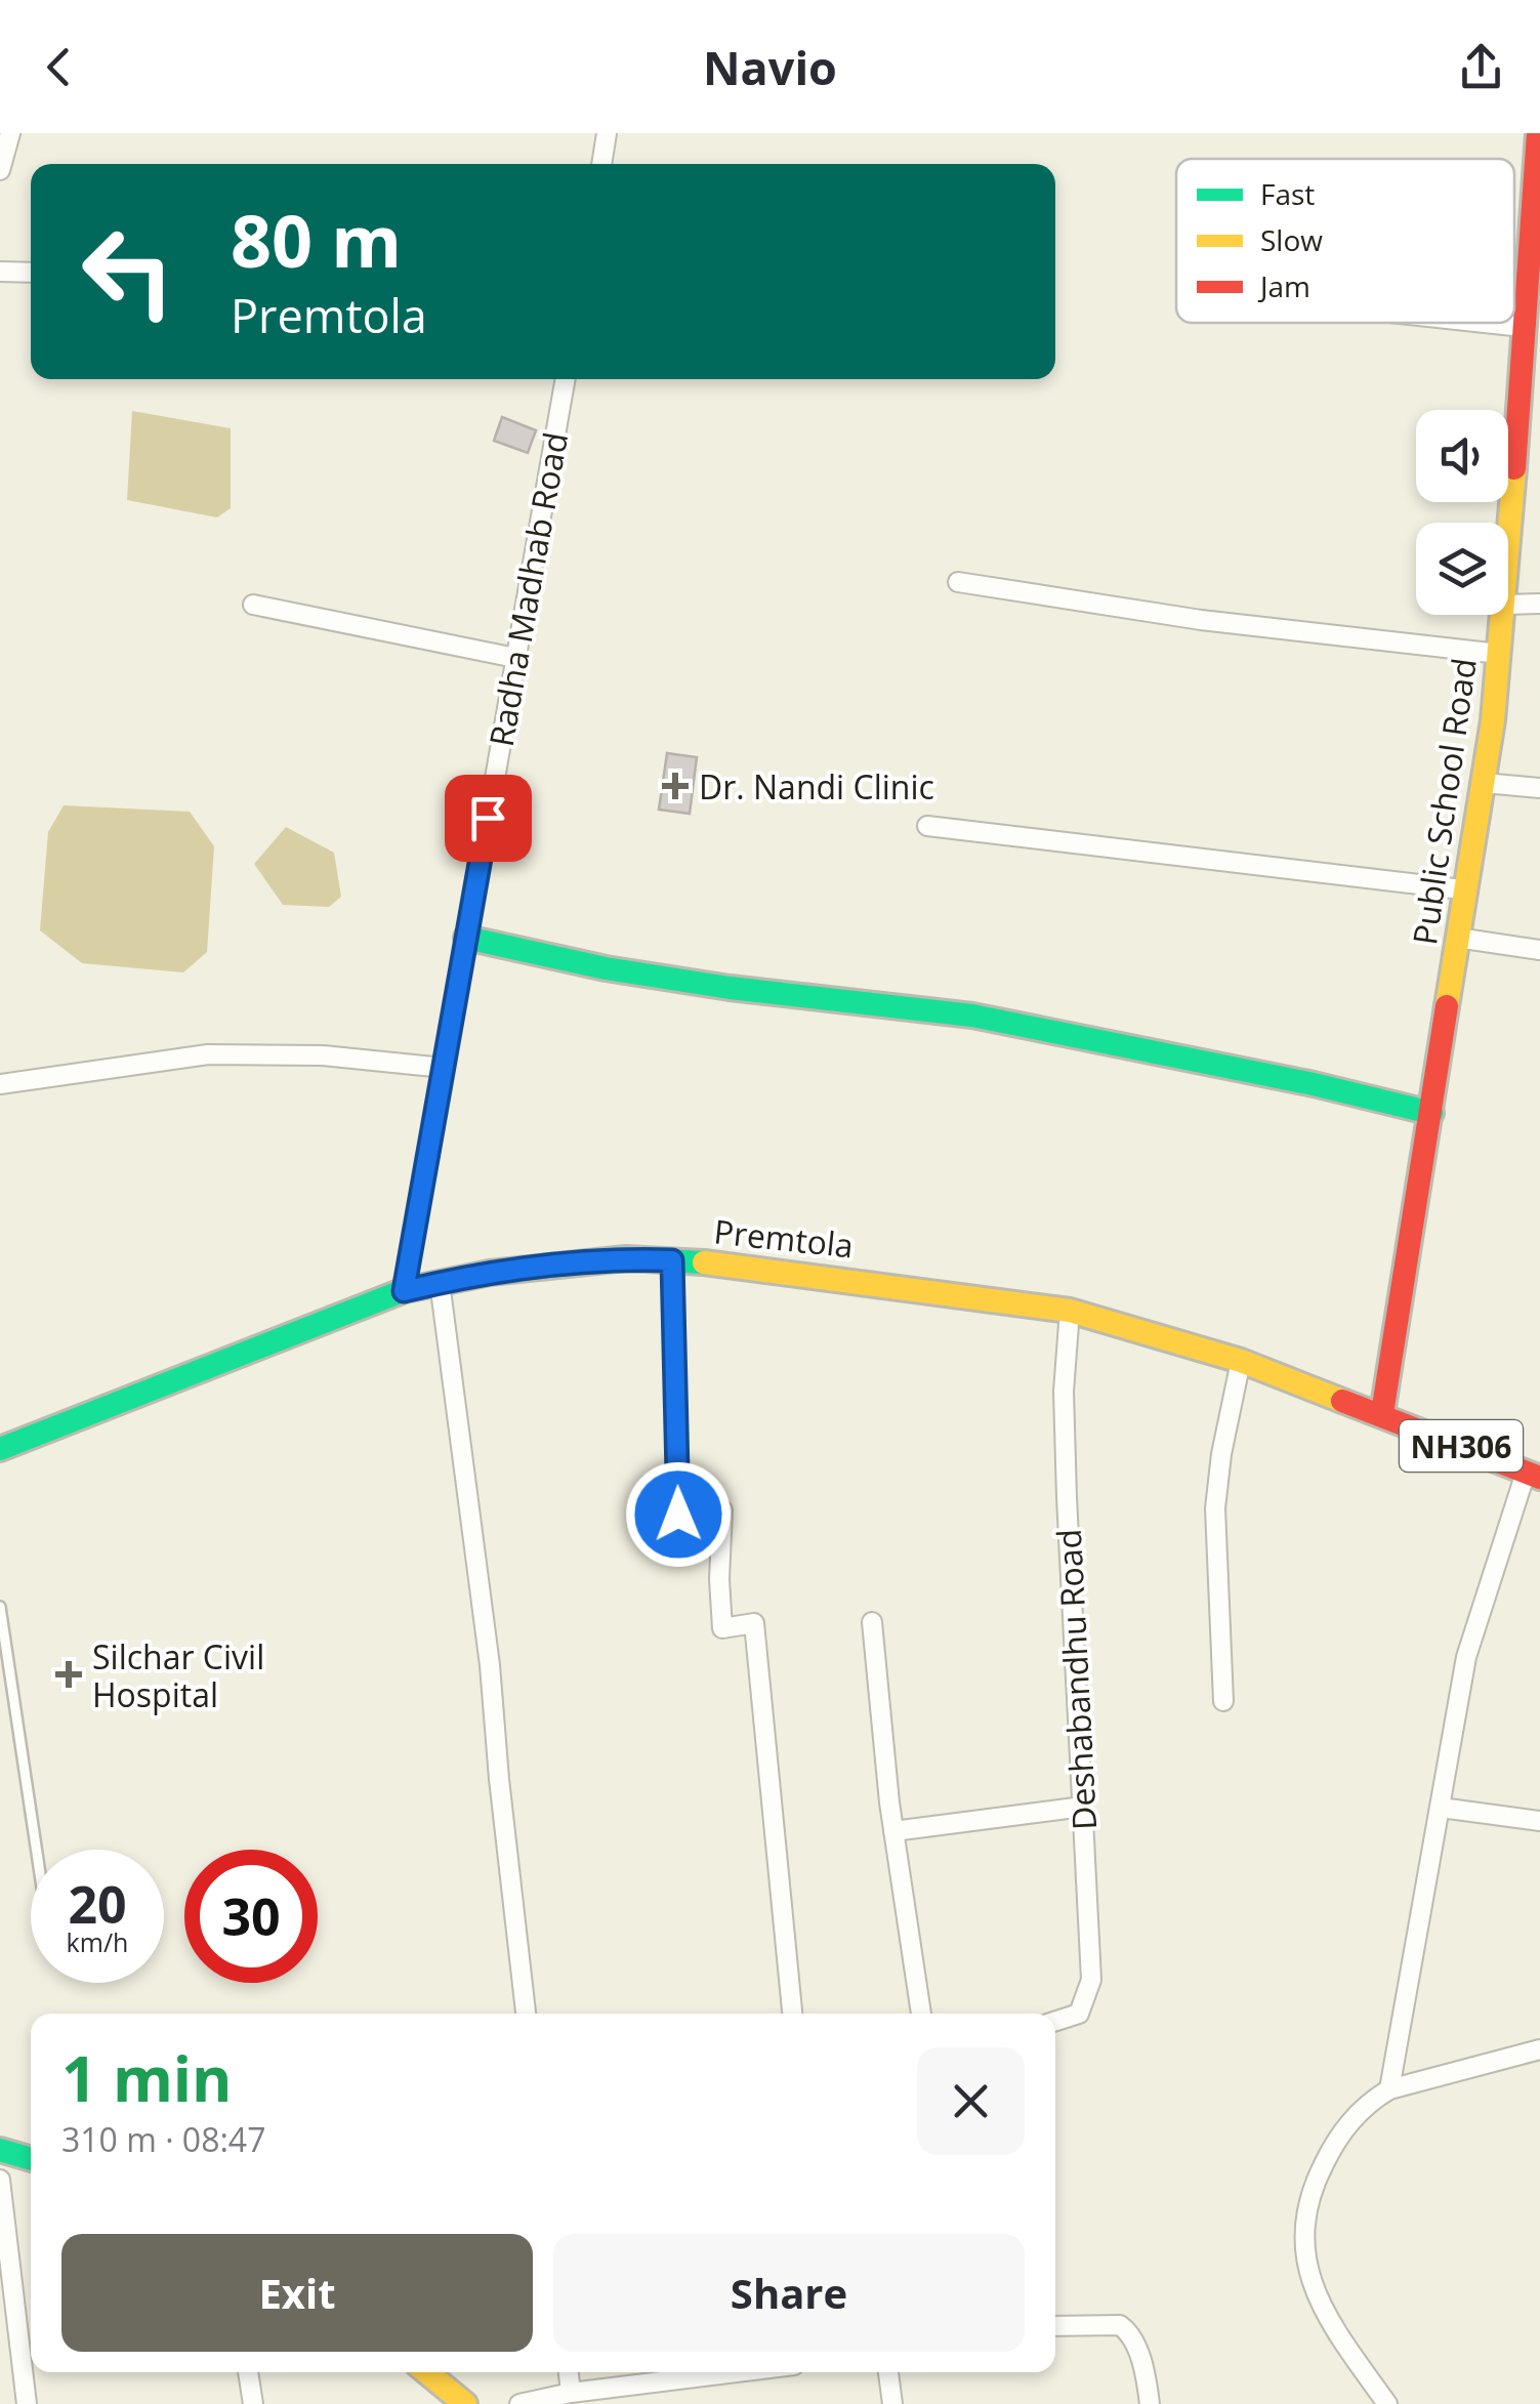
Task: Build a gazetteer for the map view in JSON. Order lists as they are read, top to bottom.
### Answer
{
  "streets": {
    "main road": ["Public School Road", "Premtola", "NH306"],
    "street": ["Radha Madhab Road", "Deshabandhu Road"]
  },
  "crossings": [
    ["Radha Madhab Road", "Premtola"],
    ["Public School Road", "Premtola"],
    ["Public School Road", "NH306"],
    ["Premtola", "NH306"],
    ["Premtola", "Deshabandhu Road"]
  ],
  "places": {
    "health": ["Dr. Nandi Clinic", "Silchar Civil Hospital"]
  },
  "legend": ["Fast", "Slow", "Jam"],
  "page": {
    "header": "Navio",
    "turn": ["80 m", "Premtola"],
    "speed": "20 km/h",
    "limit": "30",
    "heading": ["1 min", "310 m · 08:47"],
    "buttons": ["Exit", "Share"]
  }
}
